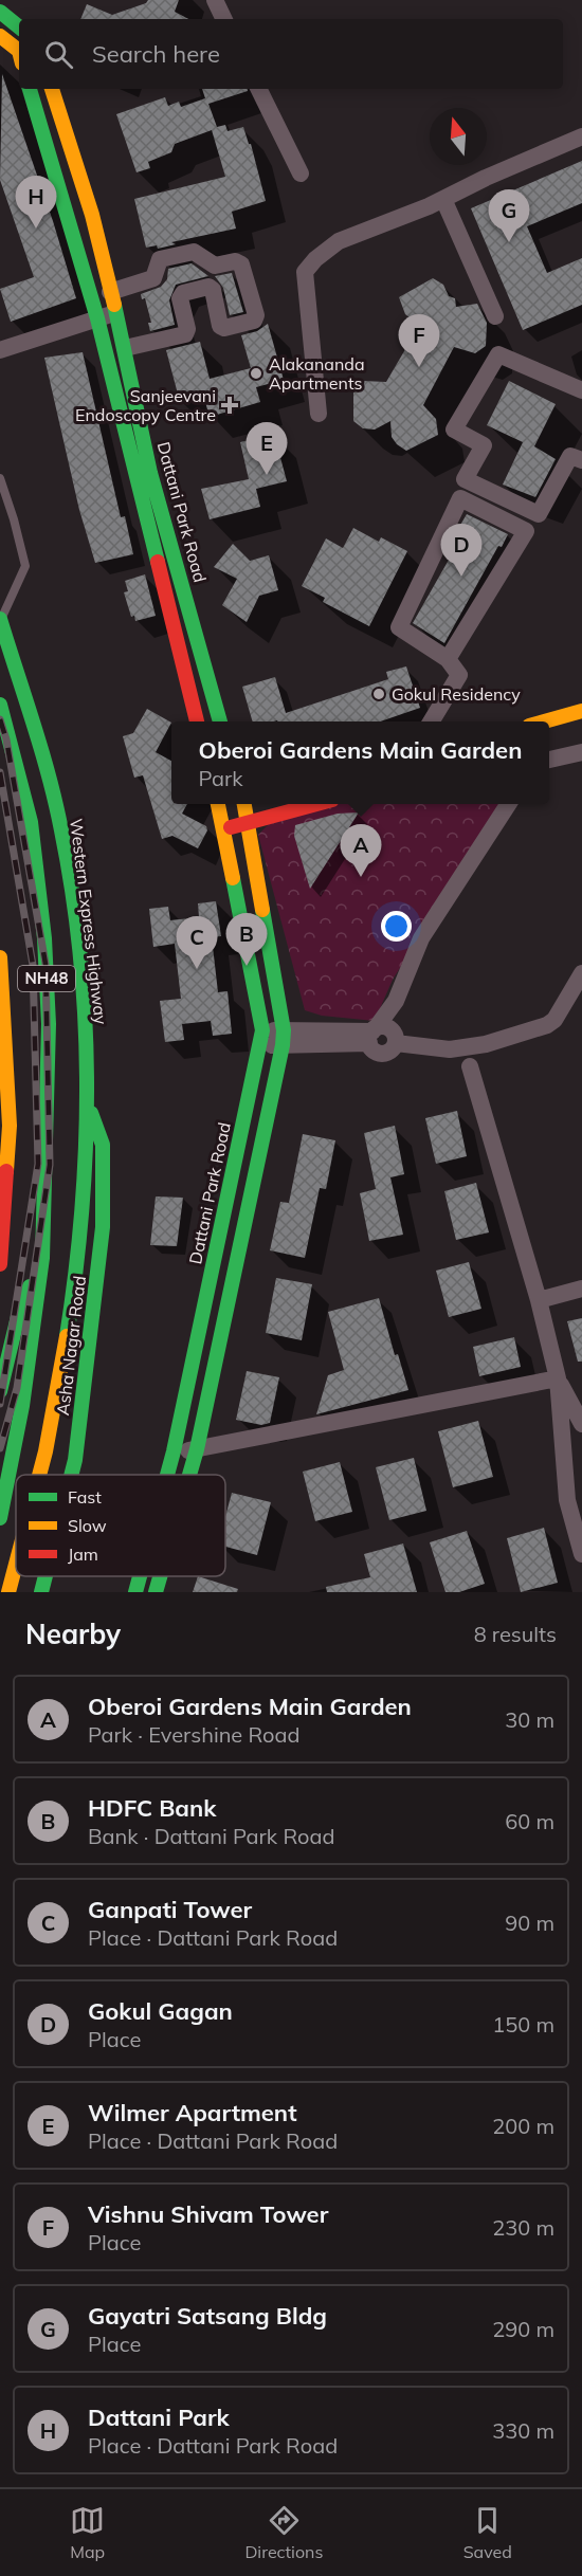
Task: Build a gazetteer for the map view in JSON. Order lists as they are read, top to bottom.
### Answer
{
  "streets": {
    "main road": [
      "Dattani Park Road",
      "Western Express Highway",
      "NH48",
      "Asha Nagar Road"
    ]
  },
  "crossings": [
    ["Western Express Highway", "Asha Nagar Road"]
  ],
  "places": {
    "other": ["Alakananda Apartments", "Gokul Residency"],
    "health": ["Sanjeevani Endoscopy Centre"]
  },
  "legend": ["Fast", "Slow", "Jam"],
  "north": "top",
  "page": {
    "search": "Search here",
    "pins": [
      "H",
      "G",
      "F",
      "E",
      "D",
      "A",
      "B",
      "C"
    ],
    "popup": ["Oberoi Gardens Main Garden", "Park"],
    "heading": ["Nearby", "8 results"],
    "list": [
      {
        "mark": "A",
        "name": "Oberoi Gardens Main Garden",
        "note": "Park · Evershine Road",
        "value": "30 m"
      },
      {
        "mark": "B",
        "name": "HDFC Bank",
        "note": "Bank · Dattani Park Road",
        "value": "60 m"
      },
      {
        "mark": "C",
        "name": "Ganpati Tower",
        "note": "Place · Dattani Park Road",
        "value": "90 m"
      },
      {
        "mark": "D",
        "name": "Gokul Gagan",
        "note": "Place",
        "value": "150 m"
      },
      {
        "mark": "E",
        "name": "Wilmer Apartment",
        "note": "Place · Dattani Park Road",
        "value": "200 m"
      },
      {
        "mark": "F",
        "name": "Vishnu Shivam Tower",
        "note": "Place",
        "value": "230 m"
      },
      {
        "mark": "G",
        "name": "Gayatri Satsang Bldg",
        "note": "Place",
        "value": "290 m"
      },
      {
        "mark": "H",
        "name": "Dattani Park",
        "note": "Place · Dattani Park Road",
        "value": "330 m"
      }
    ],
    "nav": ["Map", "Directions", "Saved"]
  }
}
